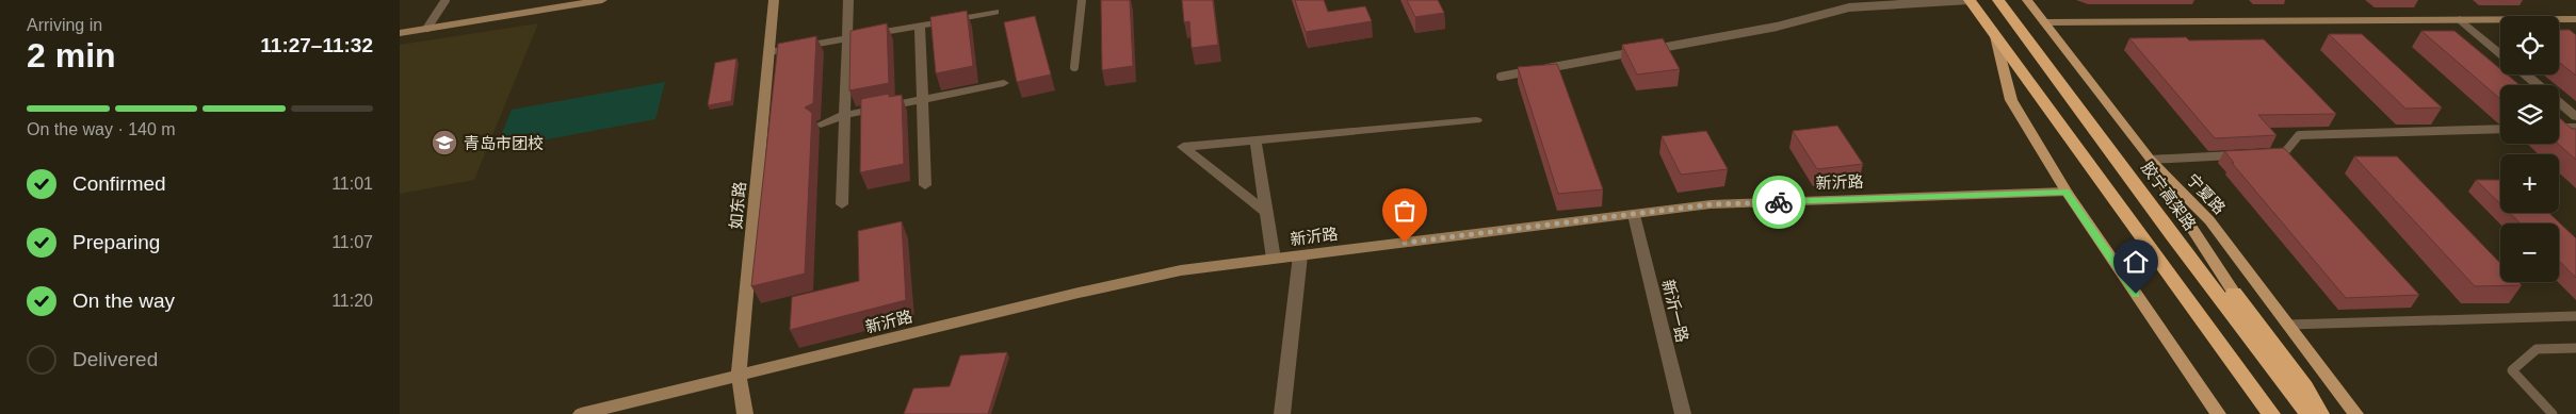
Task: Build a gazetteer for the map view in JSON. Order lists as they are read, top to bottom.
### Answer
{
  "streets": {
    "highway": ["胶宁高架路"],
    "main road": ["宁夏路"],
    "street": ["新沂路", "如东路", "新沂一路"]
  },
  "crossings": [
    ["新沂路", "如东路"],
    ["新沂路", "新沂一路"]
  ],
  "places": {
    "school or university": ["青岛市团校"]
  },
  "page": {
    "heading": ["2 min", "Arriving in", "11:27–11:32"],
    "map_buttons": ["+", "−"],
    "bar": "On the way · 140 m",
    "list": [
      ["Confirmed", "11:01"],
      ["Preparing", "11:07"],
      ["On the way", "11:20"],
      "Delivered"
    ]
  }
}
